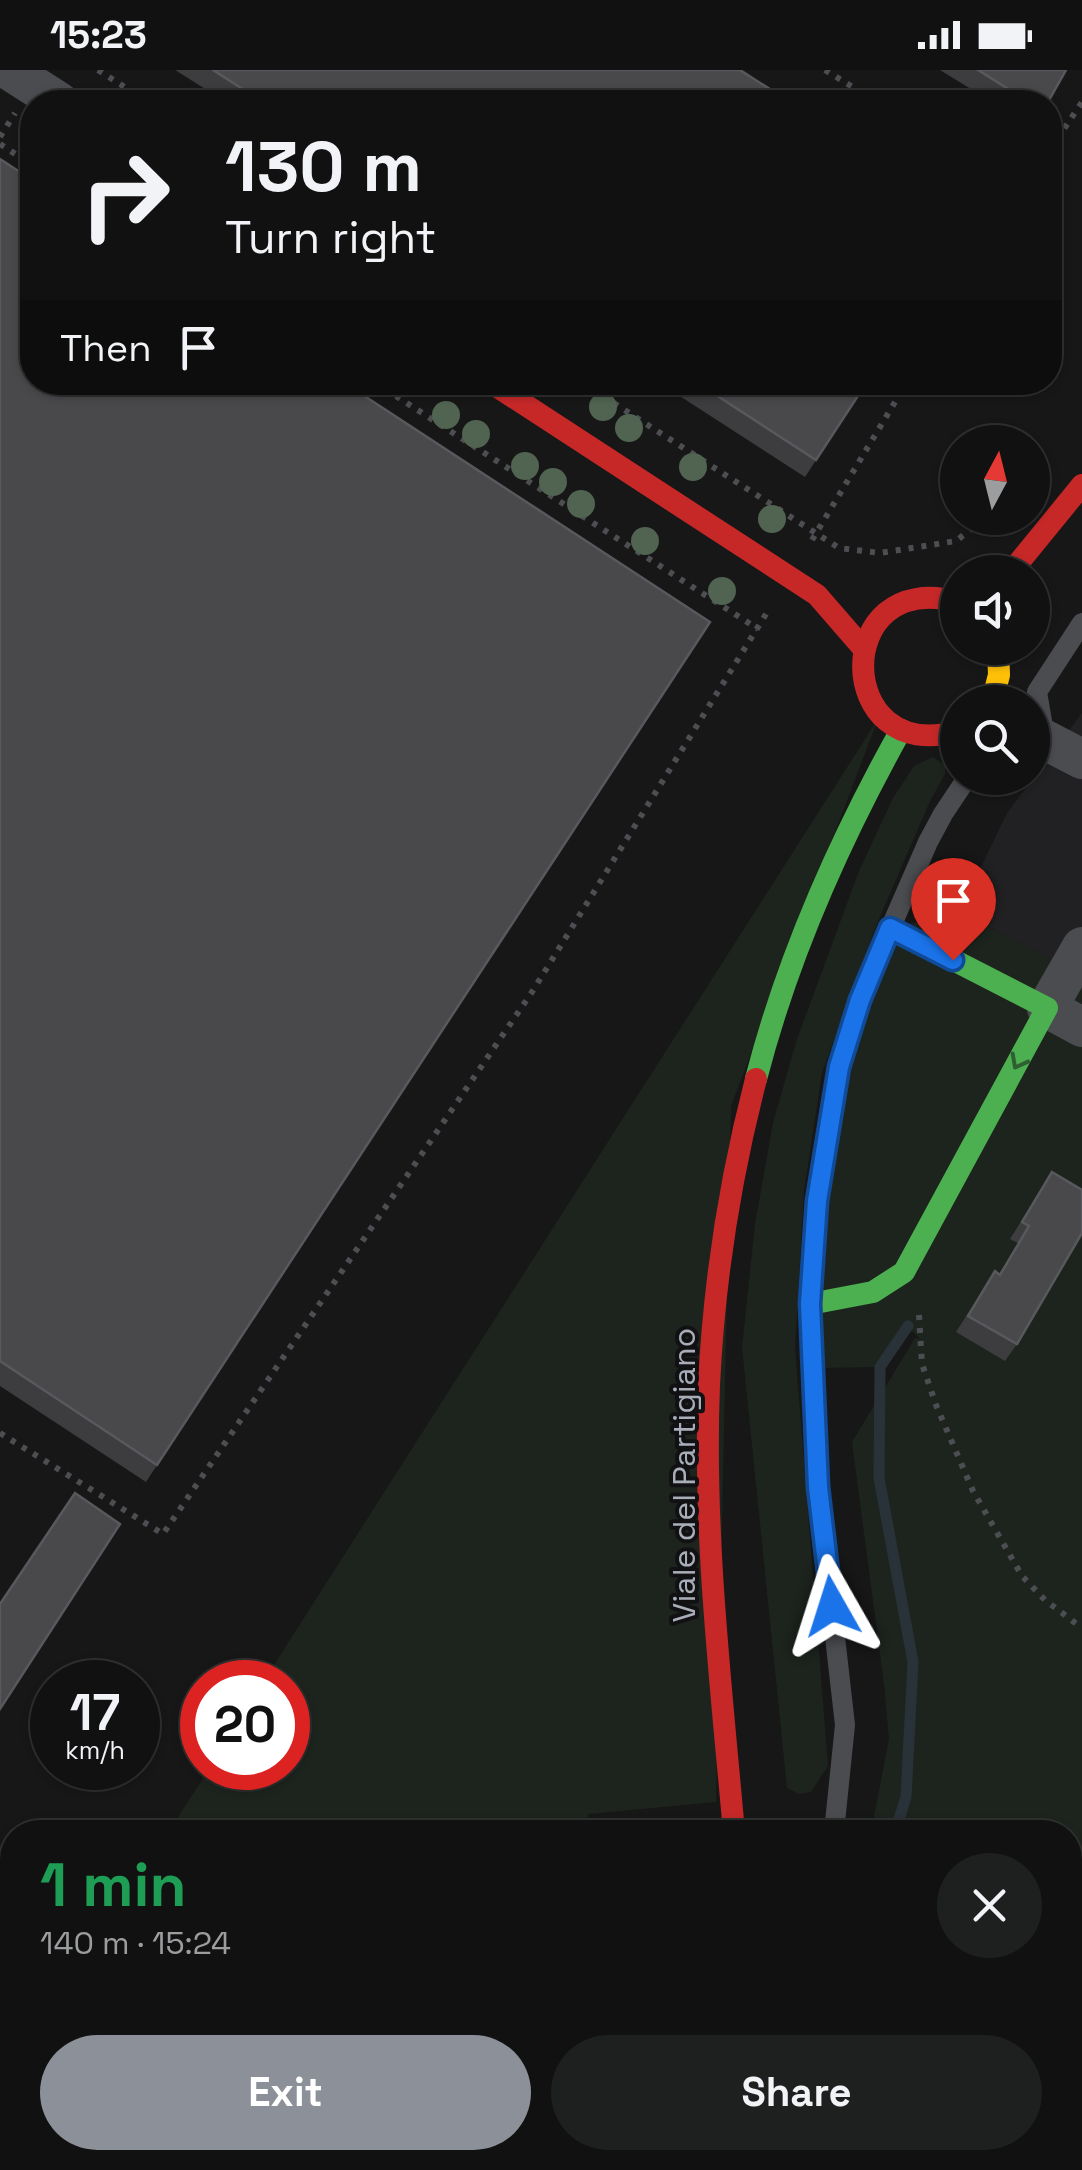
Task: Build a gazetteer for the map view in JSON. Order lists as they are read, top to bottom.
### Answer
{
  "streets": {
    "main road": ["Viale del Partigiano"]
  },
  "north": "top",
  "page": {
    "status": "15:23",
    "turn": ["130 m", "Turn right"],
    "then": "Then",
    "speed": "17 km/h",
    "limit": "20",
    "heading": ["1 min", "140 m · 15:24"],
    "buttons": ["Exit", "Share"]
  }
}
